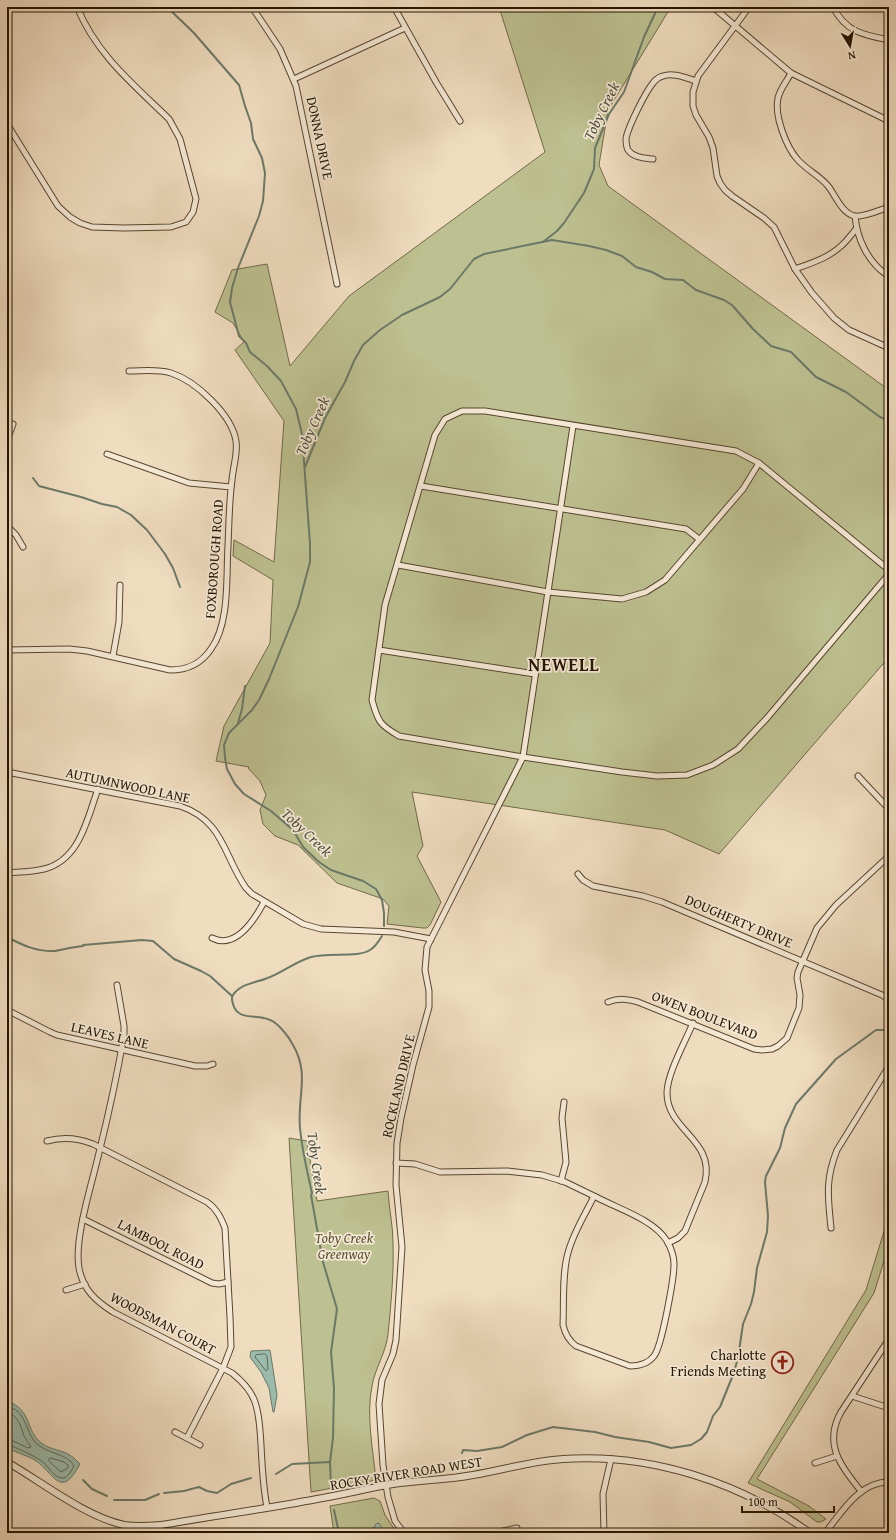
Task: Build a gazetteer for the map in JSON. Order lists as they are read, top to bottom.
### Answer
{
  "streets": {
    "street": [
      "DONNA DRIVE",
      "FOXBOROUGH ROAD",
      "AUTUMNWOOD LANE",
      "DOUGHERTY DRIVE",
      "OWEN BOULEVARD",
      "LEAVES LANE",
      "ROCKLAND DRIVE",
      "LAMBOOL ROAD",
      "WOODSMAN COURT",
      "ROCKY RIVER ROAD WEST"
    ]
  },
  "crossings": [
    ["AUTUMNWOOD LANE", "ROCKLAND DRIVE"],
    ["DOUGHERTY DRIVE", "OWEN BOULEVARD"],
    ["LEAVES LANE", "WOODSMAN COURT"],
    ["ROCKLAND DRIVE", "ROCKY RIVER ROAD WEST"],
    ["LAMBOOL ROAD", "WOODSMAN COURT"],
    ["WOODSMAN COURT", "ROCKY RIVER ROAD WEST"]
  ],
  "districts": ["NEWELL"],
  "water": ["Toby Creek"],
  "parks": ["Toby Creek Greenway"],
  "places": {
    "church": ["Charlotte Friends Meeting"]
  },
  "scale_bar": "100 m",
  "north": "bottom"
}
